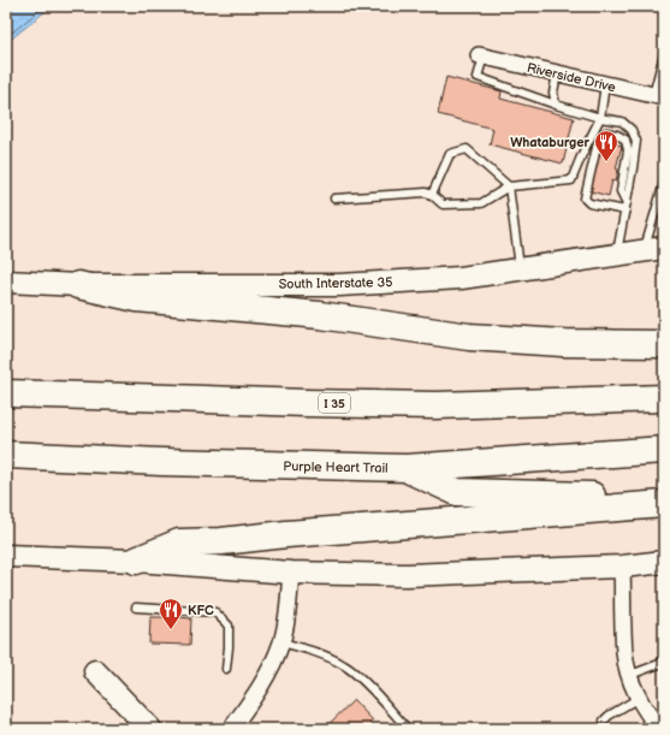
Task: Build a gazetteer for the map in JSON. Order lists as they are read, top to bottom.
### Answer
{
  "streets": {
    "highway": ["I 35", "Purple Heart Trail"],
    "main road": ["South Interstate 35"],
    "street": ["Riverside Drive"]
  },
  "places": {
    "restaurant": ["Whataburger", "KFC"]
  }
}
